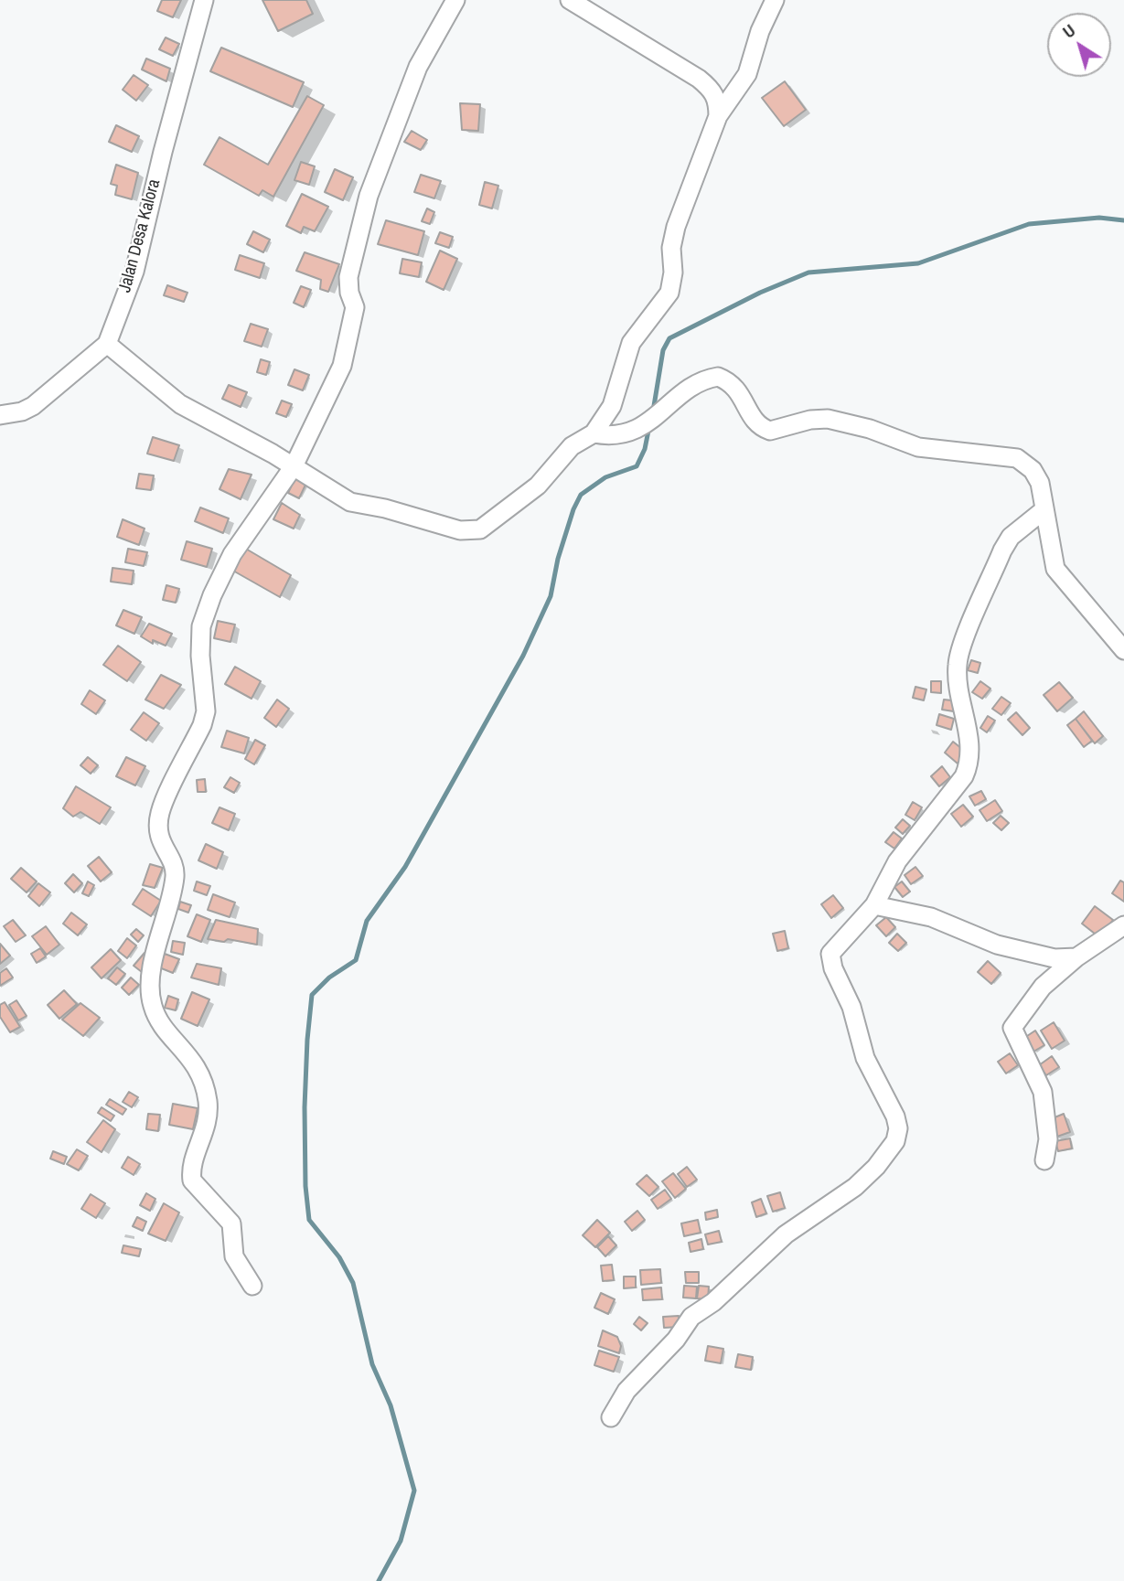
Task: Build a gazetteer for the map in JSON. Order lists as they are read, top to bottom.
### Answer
{
  "streets": {
    "street": ["Jalan Desa Kalora"]
  },
  "north": "top left"
}
